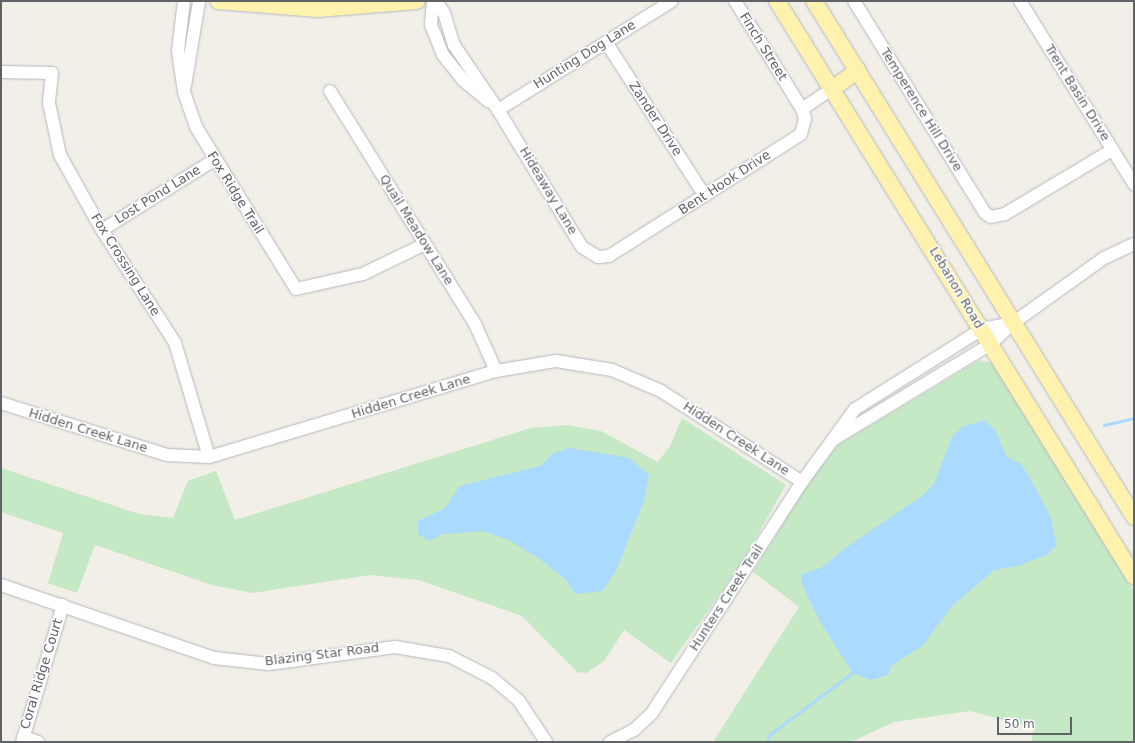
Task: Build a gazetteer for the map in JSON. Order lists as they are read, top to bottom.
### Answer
{
  "streets": {
    "main road": ["Lebanon Road"],
    "street": [
      "Finch Street",
      "Hunting Dog Lane",
      "Trent Basin Drive",
      "Temperence Hill Drive",
      "Zander Drive",
      "Bent Hook Drive",
      "Hideaway Lane",
      "Fox Ridge Trail",
      "Lost Pond Lane",
      "Quail Meadow Lane",
      "Fox Crossing Lane",
      "Hidden Creek Lane",
      "Hunters Creek Trail",
      "Blazing Star Road",
      "Coral Ridge Court"
    ]
  },
  "crossings": [
    ["Finch Street", "Bent Hook Drive"],
    ["Hunting Dog Lane", "Zander Drive"],
    ["Hunting Dog Lane", "Hideaway Lane"],
    ["Trent Basin Drive", "Temperence Hill Drive"],
    ["Zander Drive", "Bent Hook Drive"],
    ["Bent Hook Drive", "Hideaway Lane"],
    ["Fox Ridge Trail", "Lost Pond Lane"],
    ["Fox Ridge Trail", "Quail Meadow Lane"],
    ["Lost Pond Lane", "Fox Crossing Lane"],
    ["Quail Meadow Lane", "Hidden Creek Lane"],
    ["Fox Crossing Lane", "Hidden Creek Lane"],
    ["Lebanon Road", "Hunters Creek Trail"],
    ["Hidden Creek Lane", "Hunters Creek Trail"],
    ["Blazing Star Road", "Coral Ridge Court"]
  ],
  "scale_bar": "50 m"
}
